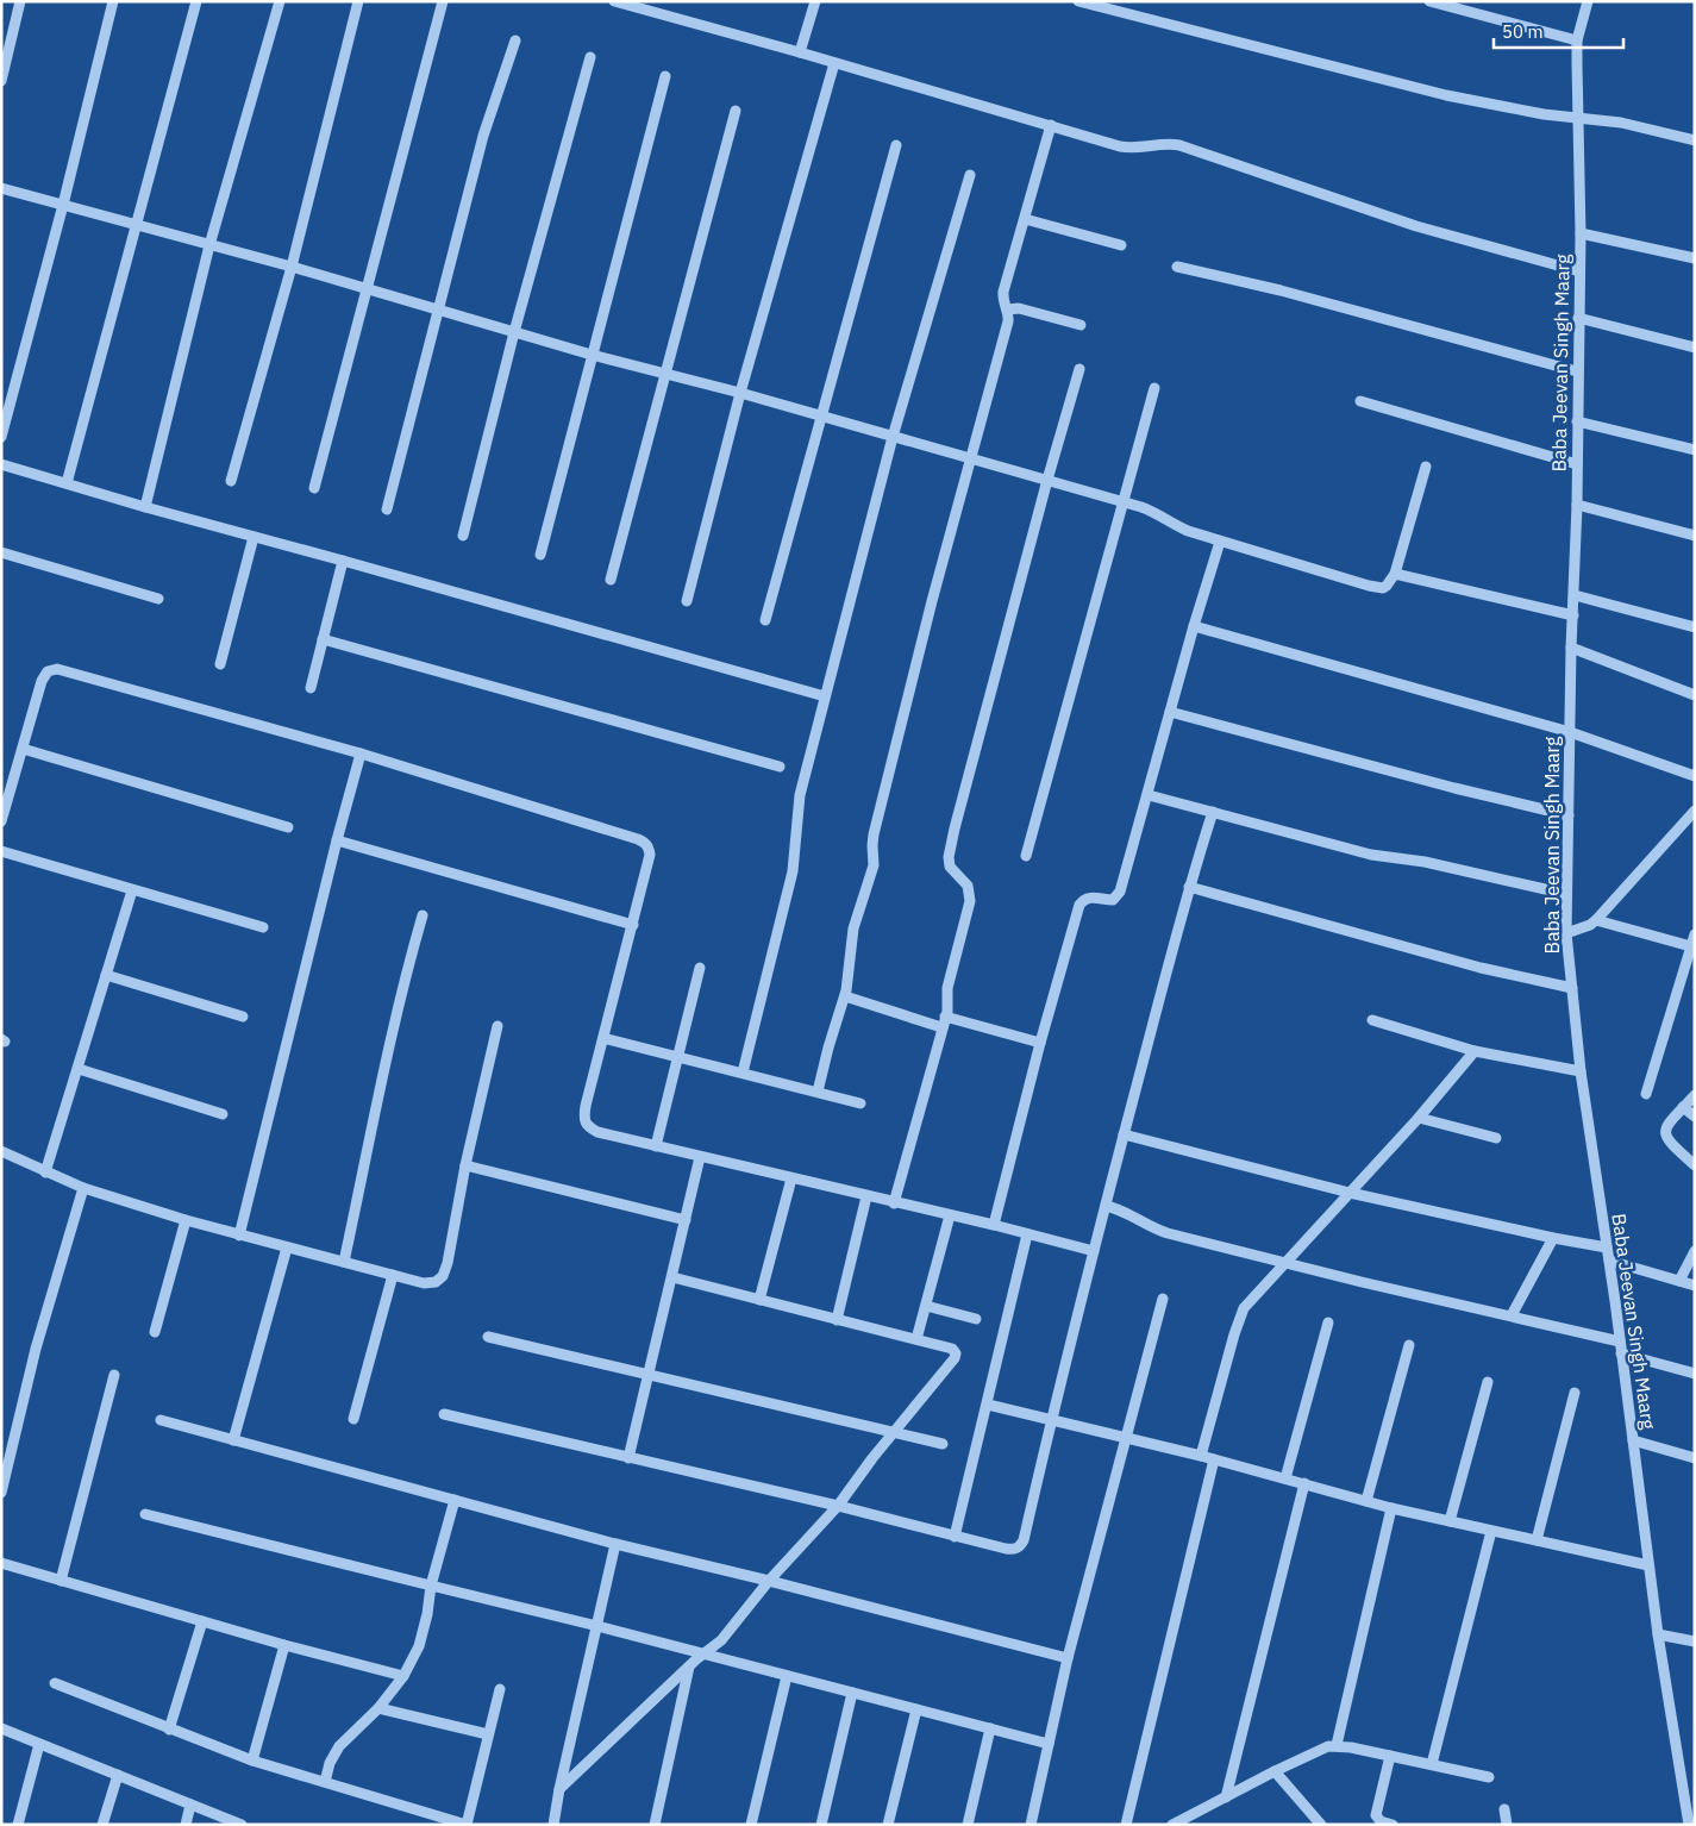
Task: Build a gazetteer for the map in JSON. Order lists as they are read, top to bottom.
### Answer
{
  "streets": {
    "street": ["Baba Jeevan Singh Maarg"]
  },
  "scale_bar": "50 m"
}
